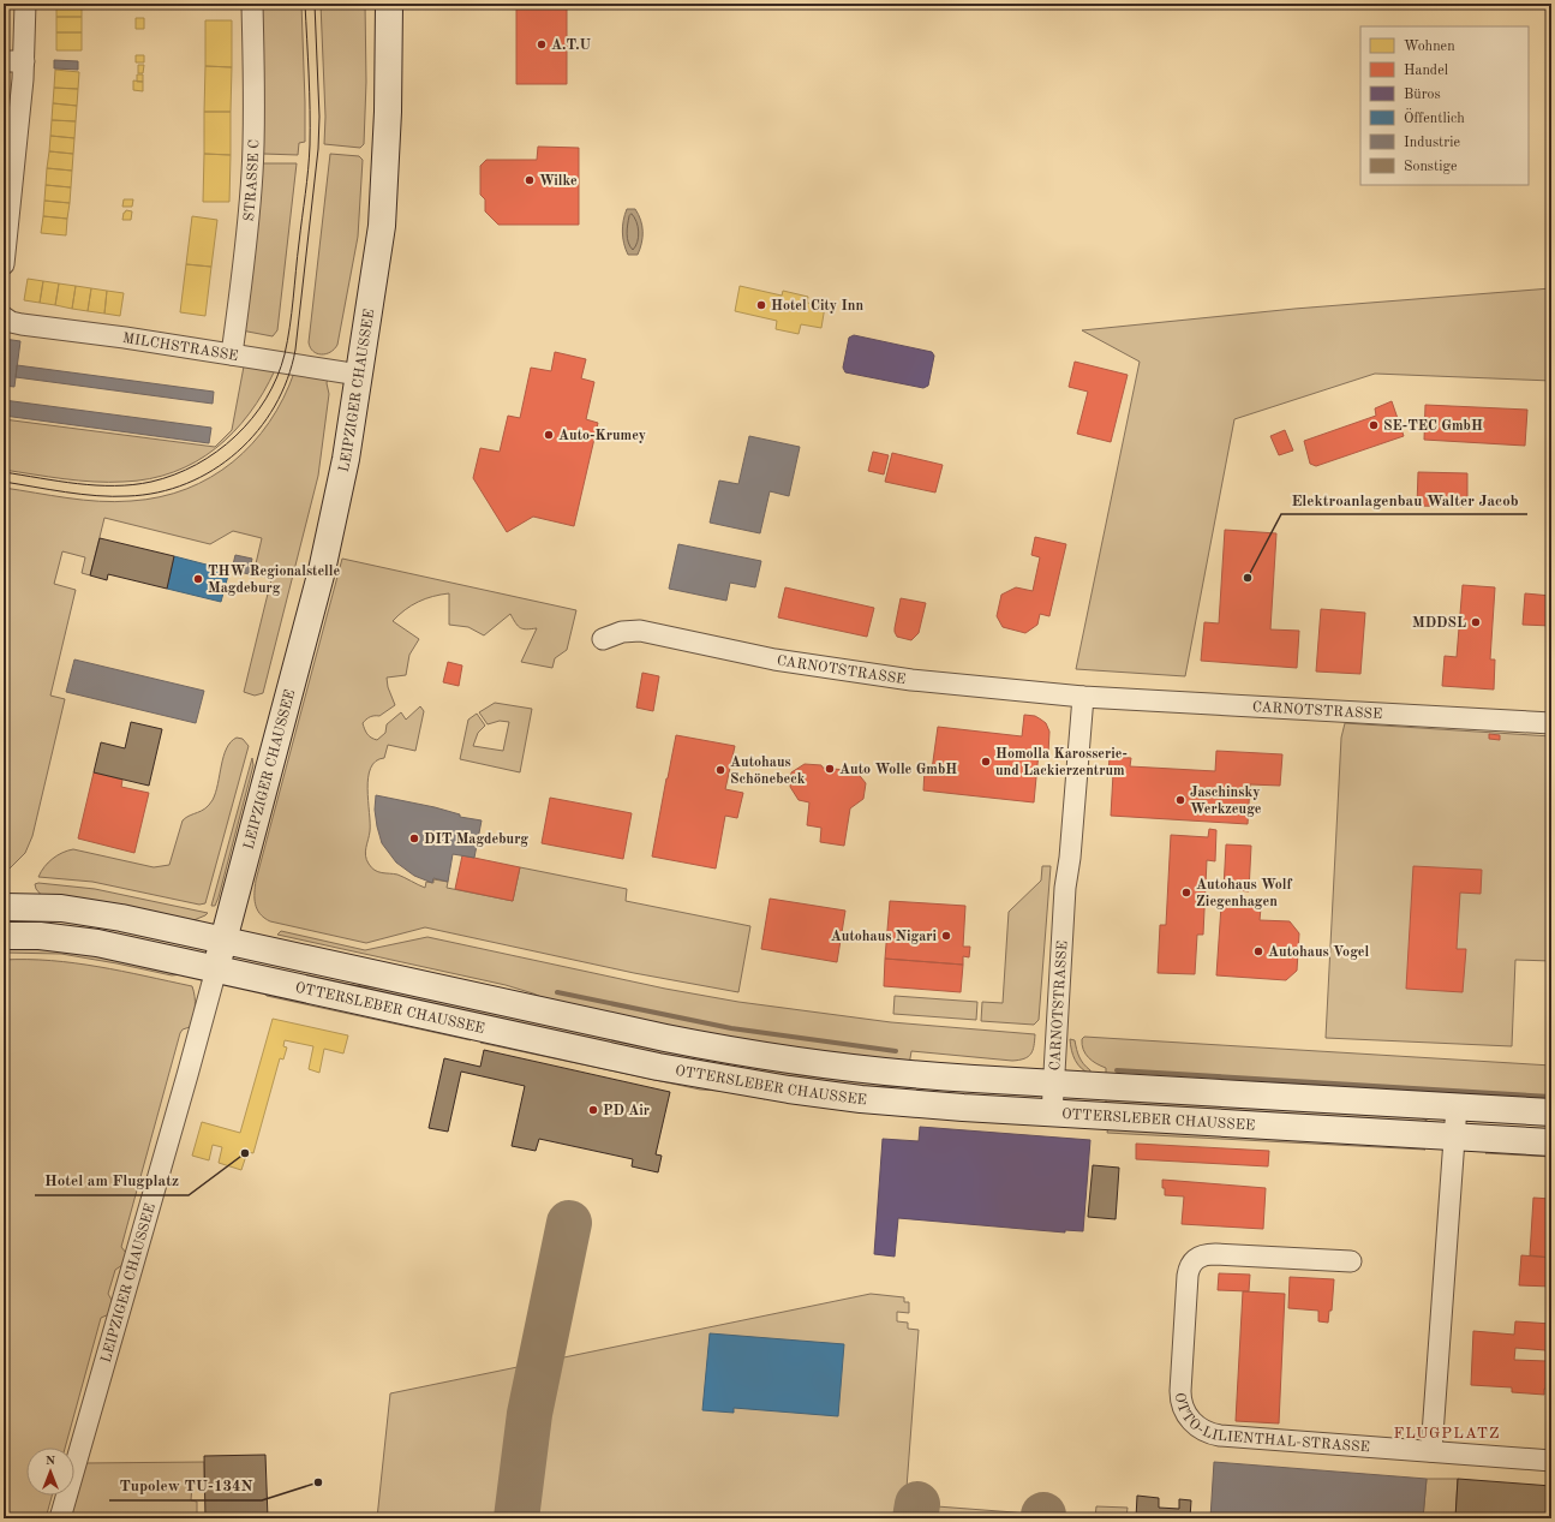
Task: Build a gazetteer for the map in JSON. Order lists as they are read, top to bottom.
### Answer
{
  "streets": {
    "main road": ["LEIPZIGER CHAUSSEE", "OTTERSLEBER CHAUSSEE"],
    "street": [
      "STRASSE C",
      "MILCHSTRASSE",
      "CARNOTSTRASSE",
      "OTTO-LILIENTHAL-STRASSE"
    ]
  },
  "crossings": [
    ["STRASSE C", "MILCHSTRASSE"],
    ["MILCHSTRASSE", "LEIPZIGER CHAUSSEE"],
    ["LEIPZIGER CHAUSSEE", "OTTERSLEBER CHAUSSEE"],
    ["CARNOTSTRASSE", "OTTERSLEBER CHAUSSEE"]
  ],
  "districts": ["FLUGPLATZ"],
  "places": [
    "A.T.U",
    "Wilke",
    "Hotel City Inn",
    "SE-TEC GmbH",
    "Auto-Krumey",
    "Elektroanlagenbau Walter Jacob",
    "THW Regionalstelle Magdeburg",
    "MDDSL",
    "Homolla Karosserie- und Lackierzentrum",
    "Auto Wolle GmbH",
    "Autohaus Schönebeck",
    "Jaschinsky Werkzeuge",
    "DIT Magdeburg",
    "Autohaus Wolf Ziegenhagen",
    "Autohaus Nigari",
    "Autohaus Vogel",
    "PD Air",
    "Hotel am Flugplatz",
    "Tupolew TU-134N"
  ],
  "legend": [
    "Wohnen",
    "Handel",
    "Büros",
    "Öffentlich",
    "Industrie",
    "Sonstige"
  ],
  "north": "top"
}
